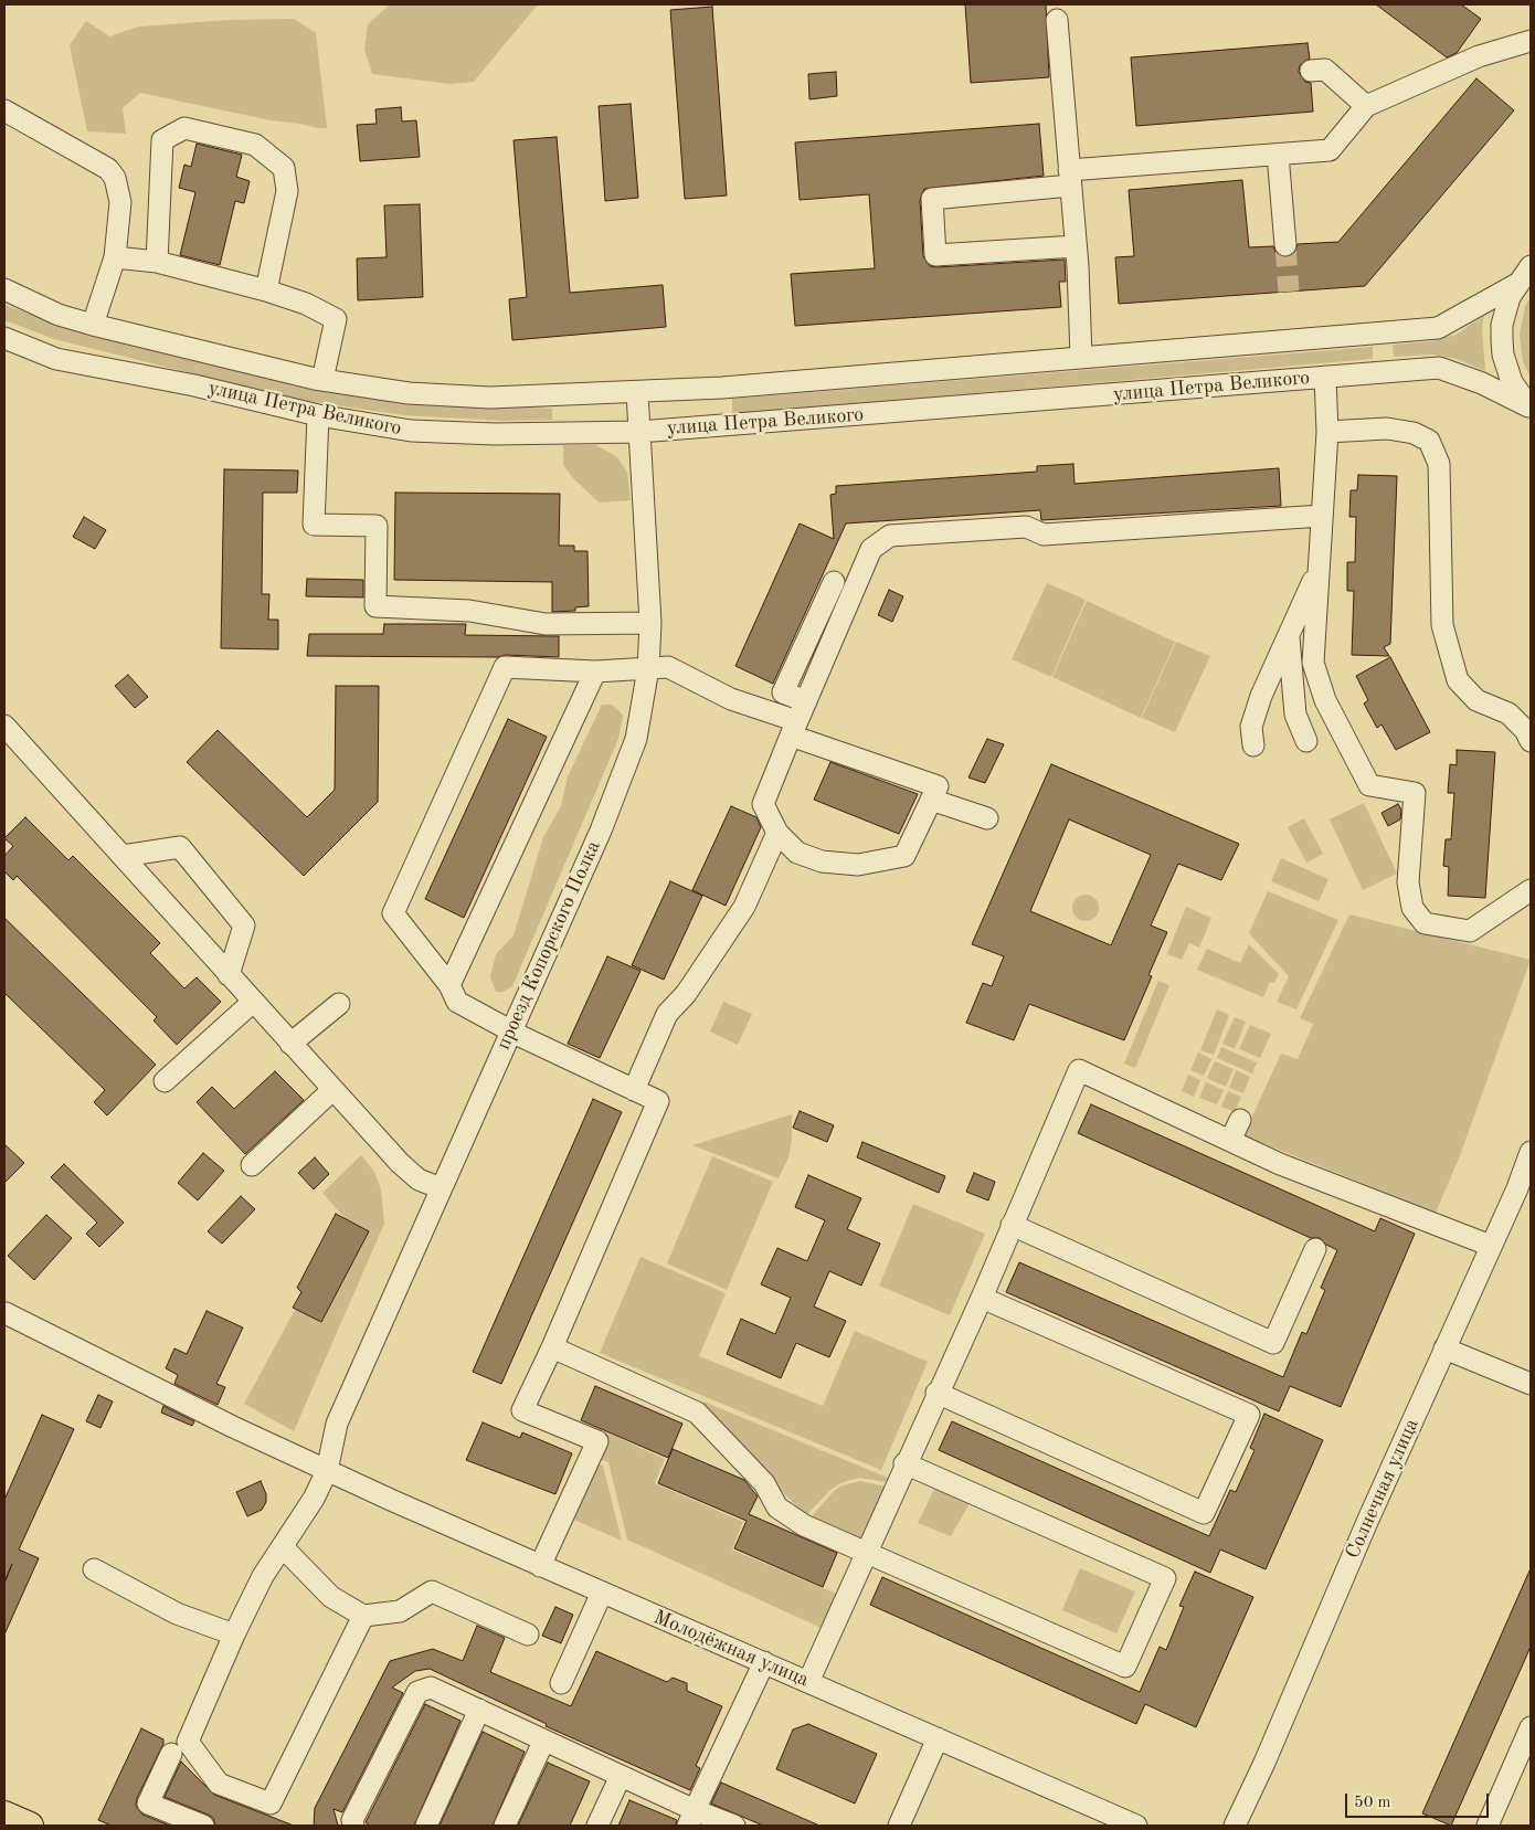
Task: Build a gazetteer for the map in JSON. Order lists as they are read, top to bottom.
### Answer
{
  "streets": {
    "street": [
      "улица Петра Великого",
      "проезд Копорского Полка",
      "Солнечная улица",
      "Молодёжная улица"
    ]
  },
  "crossings": [
    ["улица Петра Великого", "проезд Копорского Полка"],
    ["проезд Копорского Полка", "Молодёжная улица"]
  ],
  "scale_bar": "50 m"
}
